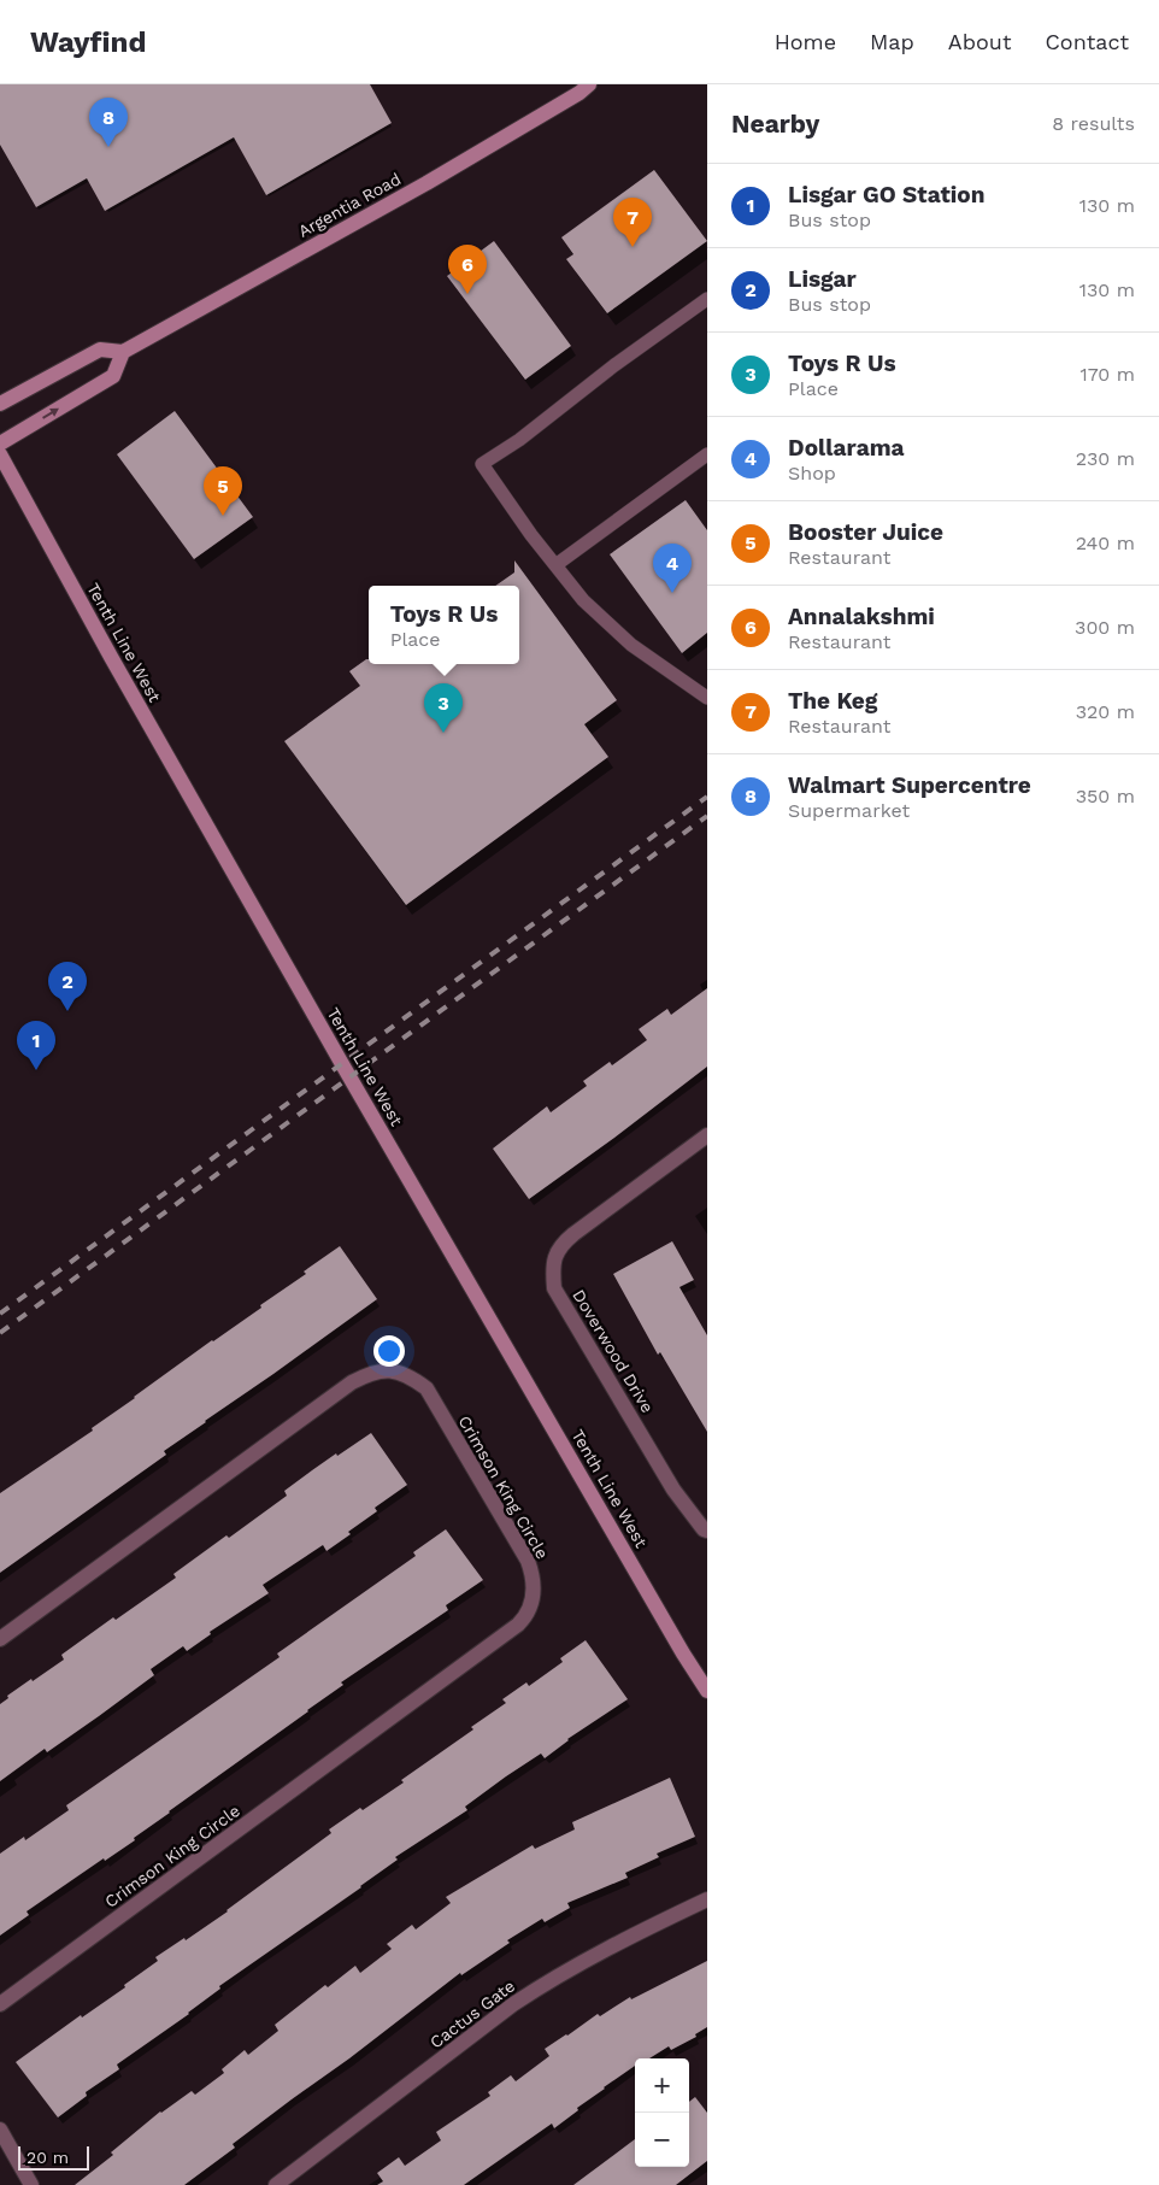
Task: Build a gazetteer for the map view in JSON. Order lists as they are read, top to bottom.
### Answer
{
  "streets": {
    "street": [
      "Argentia Road",
      "Tenth Line West",
      "Doverwood Drive",
      "Crimson King Circle",
      "Cactus Gate"
    ]
  },
  "scale_bar": "20 m",
  "page": {
    "header": "Wayfind",
    "nav": [
      "Home",
      "Map",
      "About",
      "Contact"
    ],
    "heading": ["Nearby", "8 results"],
    "pins": [
      "8",
      "7",
      "6",
      "5",
      "4",
      "3",
      "2",
      "1"
    ],
    "list": [
      {
        "mark": "1",
        "name": "Lisgar GO Station",
        "note": "Bus stop",
        "value": "130 m"
      },
      {
        "mark": "2",
        "name": "Lisgar",
        "note": "Bus stop",
        "value": "130 m"
      },
      {
        "mark": "3",
        "name": "Toys R Us",
        "note": "Place",
        "value": "170 m"
      },
      {
        "mark": "4",
        "name": "Dollarama",
        "note": "Shop",
        "value": "230 m"
      },
      {
        "mark": "5",
        "name": "Booster Juice",
        "note": "Restaurant",
        "value": "240 m"
      },
      {
        "mark": "6",
        "name": "Annalakshmi",
        "note": "Restaurant",
        "value": "300 m"
      },
      {
        "mark": "7",
        "name": "The Keg",
        "note": "Restaurant",
        "value": "320 m"
      },
      {
        "mark": "8",
        "name": "Walmart Supercentre",
        "note": "Supermarket",
        "value": "350 m"
      }
    ],
    "popup": ["Toys R Us", "Place"],
    "map_buttons": ["+", "−"],
    "scale": "20 m"
  }
}
